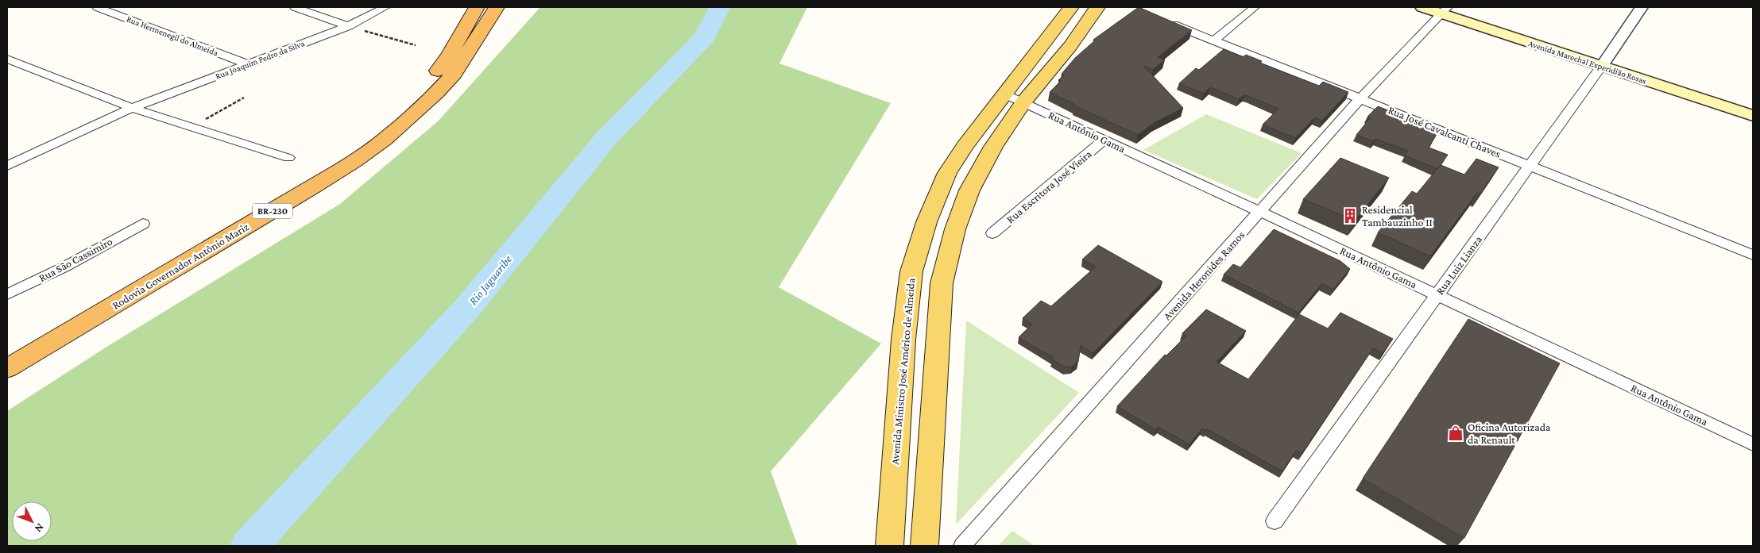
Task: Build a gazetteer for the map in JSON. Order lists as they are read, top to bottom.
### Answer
{
  "streets": {
    "highway": ["BR-230", "Rodovia Governador Antônio Mariz"],
    "main road": ["Avenida Marechal Experidião Rosas", "Avenida Ministro José Américo de Almeida"],
    "street": [
      "Rua Hermenegil do Almeida",
      "Rua Joaquim Pedro da Silva",
      "Rua Antônio Gama",
      "Rua José Cavalcanti Chaves",
      "Rua Escritora José Vieira",
      "Rua São Cassimiro",
      "Rua Luiz Lianza",
      "Avenida Heronides Ramos"
    ]
  },
  "crossings": [
    ["Rua Hermenegil do Almeida", "Rua Joaquim Pedro da Silva"],
    ["Avenida Marechal Experidião Rosas", "Rua Luiz Lianza"],
    ["Avenida Marechal Experidião Rosas", "Avenida Heronides Ramos"],
    ["Rua Antônio Gama", "Rua Escritora José Vieira"],
    ["Rua Antônio Gama", "Rua Luiz Lianza"],
    ["Rua Antônio Gama", "Avenida Heronides Ramos"],
    ["Rua Antônio Gama", "Avenida Ministro José Américo de Almeida"],
    ["Rua José Cavalcanti Chaves", "Rua Luiz Lianza"],
    ["Rua José Cavalcanti Chaves", "Avenida Heronides Ramos"]
  ],
  "water": ["Rio Jaguaribe"],
  "places": {
    "building": ["Residencial Tambauzinho II"],
    "shop": ["Oficina Autorizada da Renault"]
  },
  "north": "bottom right"
}
